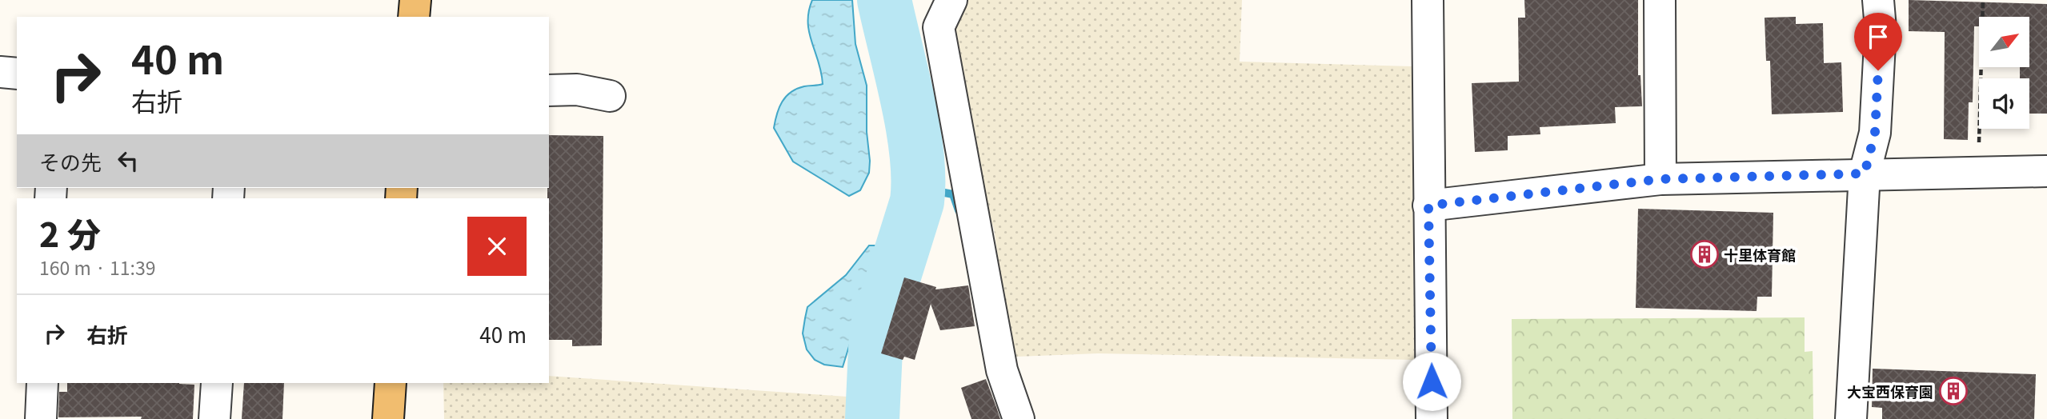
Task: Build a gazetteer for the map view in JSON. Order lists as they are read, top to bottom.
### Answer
{
  "places": {
    "building": ["十里体育館", "大宝西保育園"]
  },
  "north": "top right",
  "page": {
    "turn": ["40 m", "右折"],
    "then": "その先",
    "heading": ["2 分", "160 m · 11:39"],
    "list": [
      {
        "name": "右折",
        "value": "40 m"
      }
    ]
  }
}
